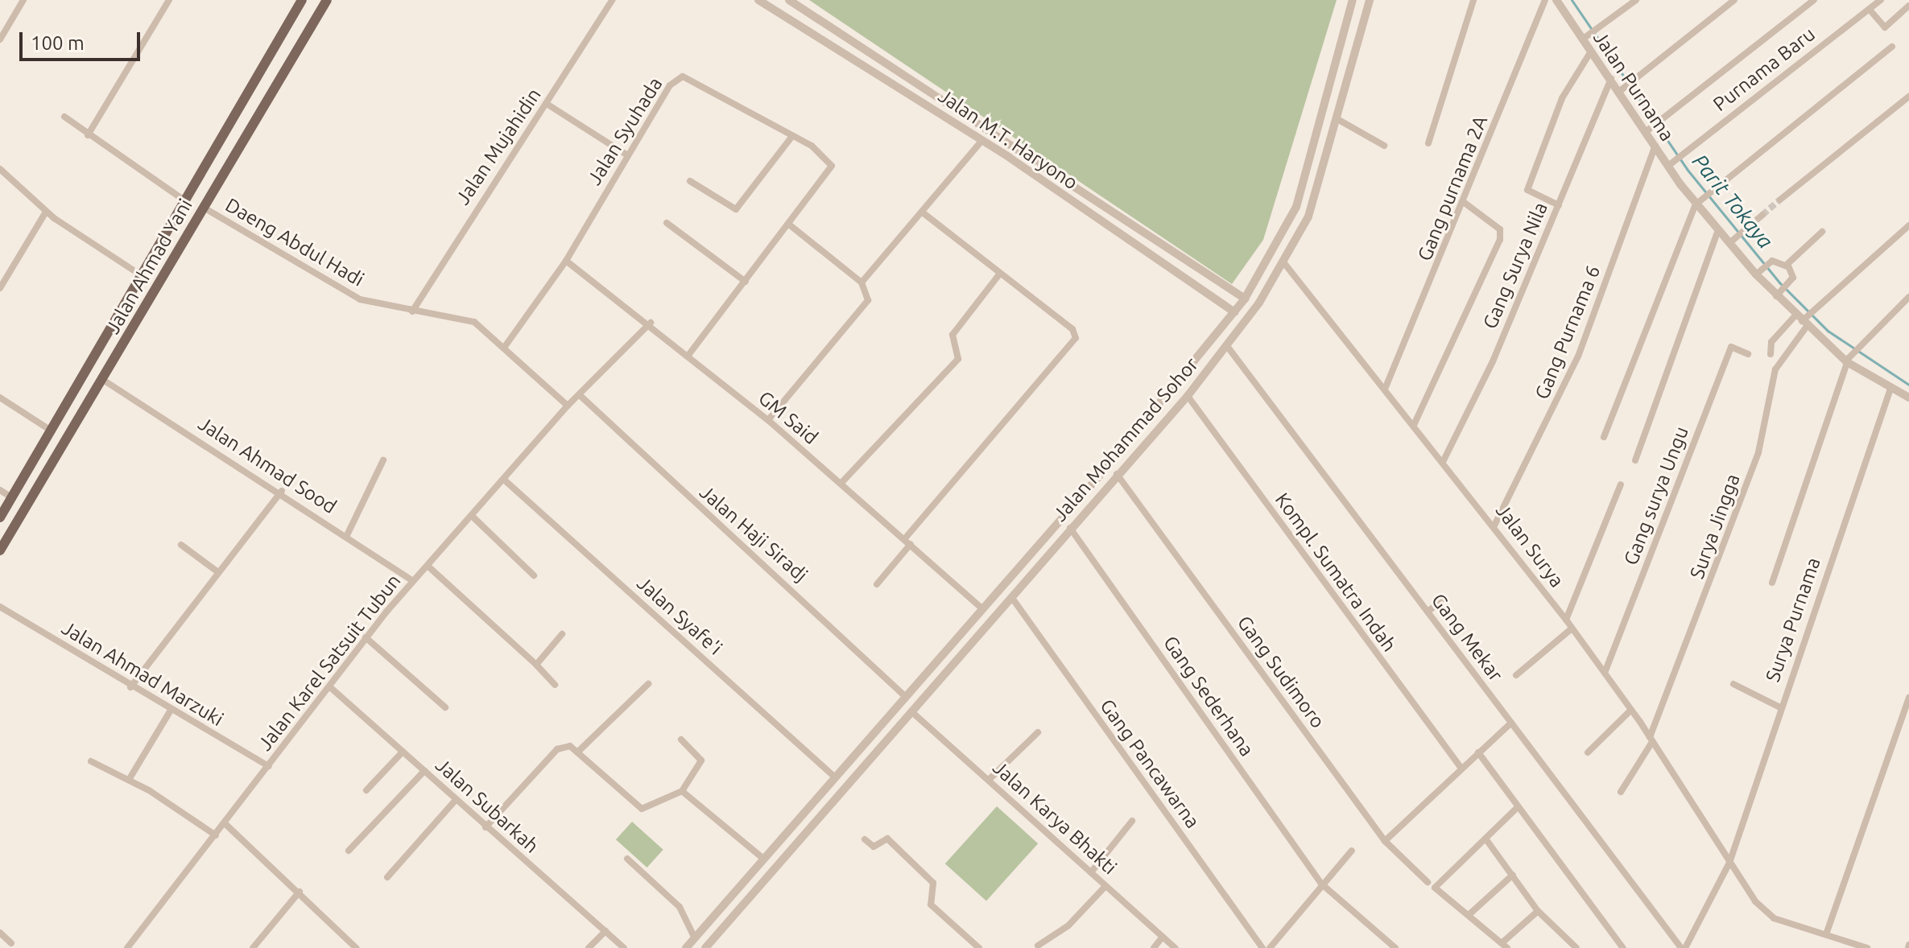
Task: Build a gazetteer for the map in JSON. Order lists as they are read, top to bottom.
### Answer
{
  "streets": {
    "main road": ["Jalan Ahmad Yani"],
    "street": [
      "Purnama Baru",
      "Jalan Purnama",
      "Jalan Syuhada",
      "Jalan M.T. Haryono",
      "Jalan Mujahidin",
      "Gang purnama 2A",
      "Daeng Abdul Hadi",
      "Gang Surya Nila",
      "Gang Purnama 6",
      "GM Said",
      "Jalan Mohammad Sohor",
      "Jalan Ahmad Sood",
      "Gang surya Ungu",
      "Surya Jingga",
      "Jalan Haji Siradj",
      "Jalan Surya",
      "Kompl. Sumatra Indah",
      "Jalan Syafe'i",
      "Surya Purnama",
      "Gang Mekar",
      "Jalan Karel Satsuit Tubun",
      "Gang Sudimoro",
      "Jalan Ahmad Marzuki",
      "Gang Sederhana",
      "Gang Pancawarna",
      "Jalan Subarkah",
      "Jalan Karya Bhakti"
    ]
  },
  "crossings": [
    ["Purnama Baru", "Jalan Purnama"],
    ["Jalan Purnama", "Gang Surya Nila"],
    ["Jalan Purnama", "Gang Purnama 6"],
    ["Jalan Purnama", "Surya Jingga"],
    ["Jalan Purnama", "Surya Purnama"],
    ["Jalan Syuhada", "Daeng Abdul Hadi"],
    ["Jalan Syuhada", "GM Said"],
    ["Jalan M.T. Haryono", "Jalan Mohammad Sohor"],
    ["Jalan Mujahidin", "Daeng Abdul Hadi"],
    ["Gang purnama 2A", "Jalan Surya"],
    ["Daeng Abdul Hadi", "Jalan Ahmad Yani"],
    ["Daeng Abdul Hadi", "Jalan Karel Satsuit Tubun"],
    ["Gang Surya Nila", "Jalan Surya"],
    ["Jalan Ahmad Yani", "Jalan Ahmad Sood"],
    ["Gang Purnama 6", "Jalan Surya"],
    ["GM Said", "Jalan Mohammad Sohor"],
    ["GM Said", "Jalan Karel Satsuit Tubun"],
    ["Jalan Mohammad Sohor", "Jalan Haji Siradj"],
    ["Jalan Mohammad Sohor", "Jalan Surya"],
    ["Jalan Mohammad Sohor", "Kompl. Sumatra Indah"],
    ["Jalan Mohammad Sohor", "Jalan Syafe'i"],
    ["Jalan Mohammad Sohor", "Gang Mekar"],
    ["Jalan Mohammad Sohor", "Gang Sudimoro"],
    ["Jalan Mohammad Sohor", "Gang Sederhana"],
    ["Jalan Mohammad Sohor", "Gang Pancawarna"],
    ["Jalan Mohammad Sohor", "Jalan Karya Bhakti"],
    ["Jalan Ahmad Sood", "Jalan Karel Satsuit Tubun"],
    ["Gang surya Ungu", "Jalan Surya"],
    ["Surya Jingga", "Jalan Surya"],
    ["Jalan Haji Siradj", "Jalan Karel Satsuit Tubun"],
    ["Jalan Surya", "Surya Purnama"],
    ["Jalan Syafe'i", "Jalan Karel Satsuit Tubun"],
    ["Surya Purnama", "Gang Mekar"],
    ["Jalan Karel Satsuit Tubun", "Jalan Ahmad Marzuki"],
    ["Jalan Karel Satsuit Tubun", "Jalan Subarkah"]
  ],
  "water": ["Parit Tokaya"],
  "scale_bar": "100 m"
}
